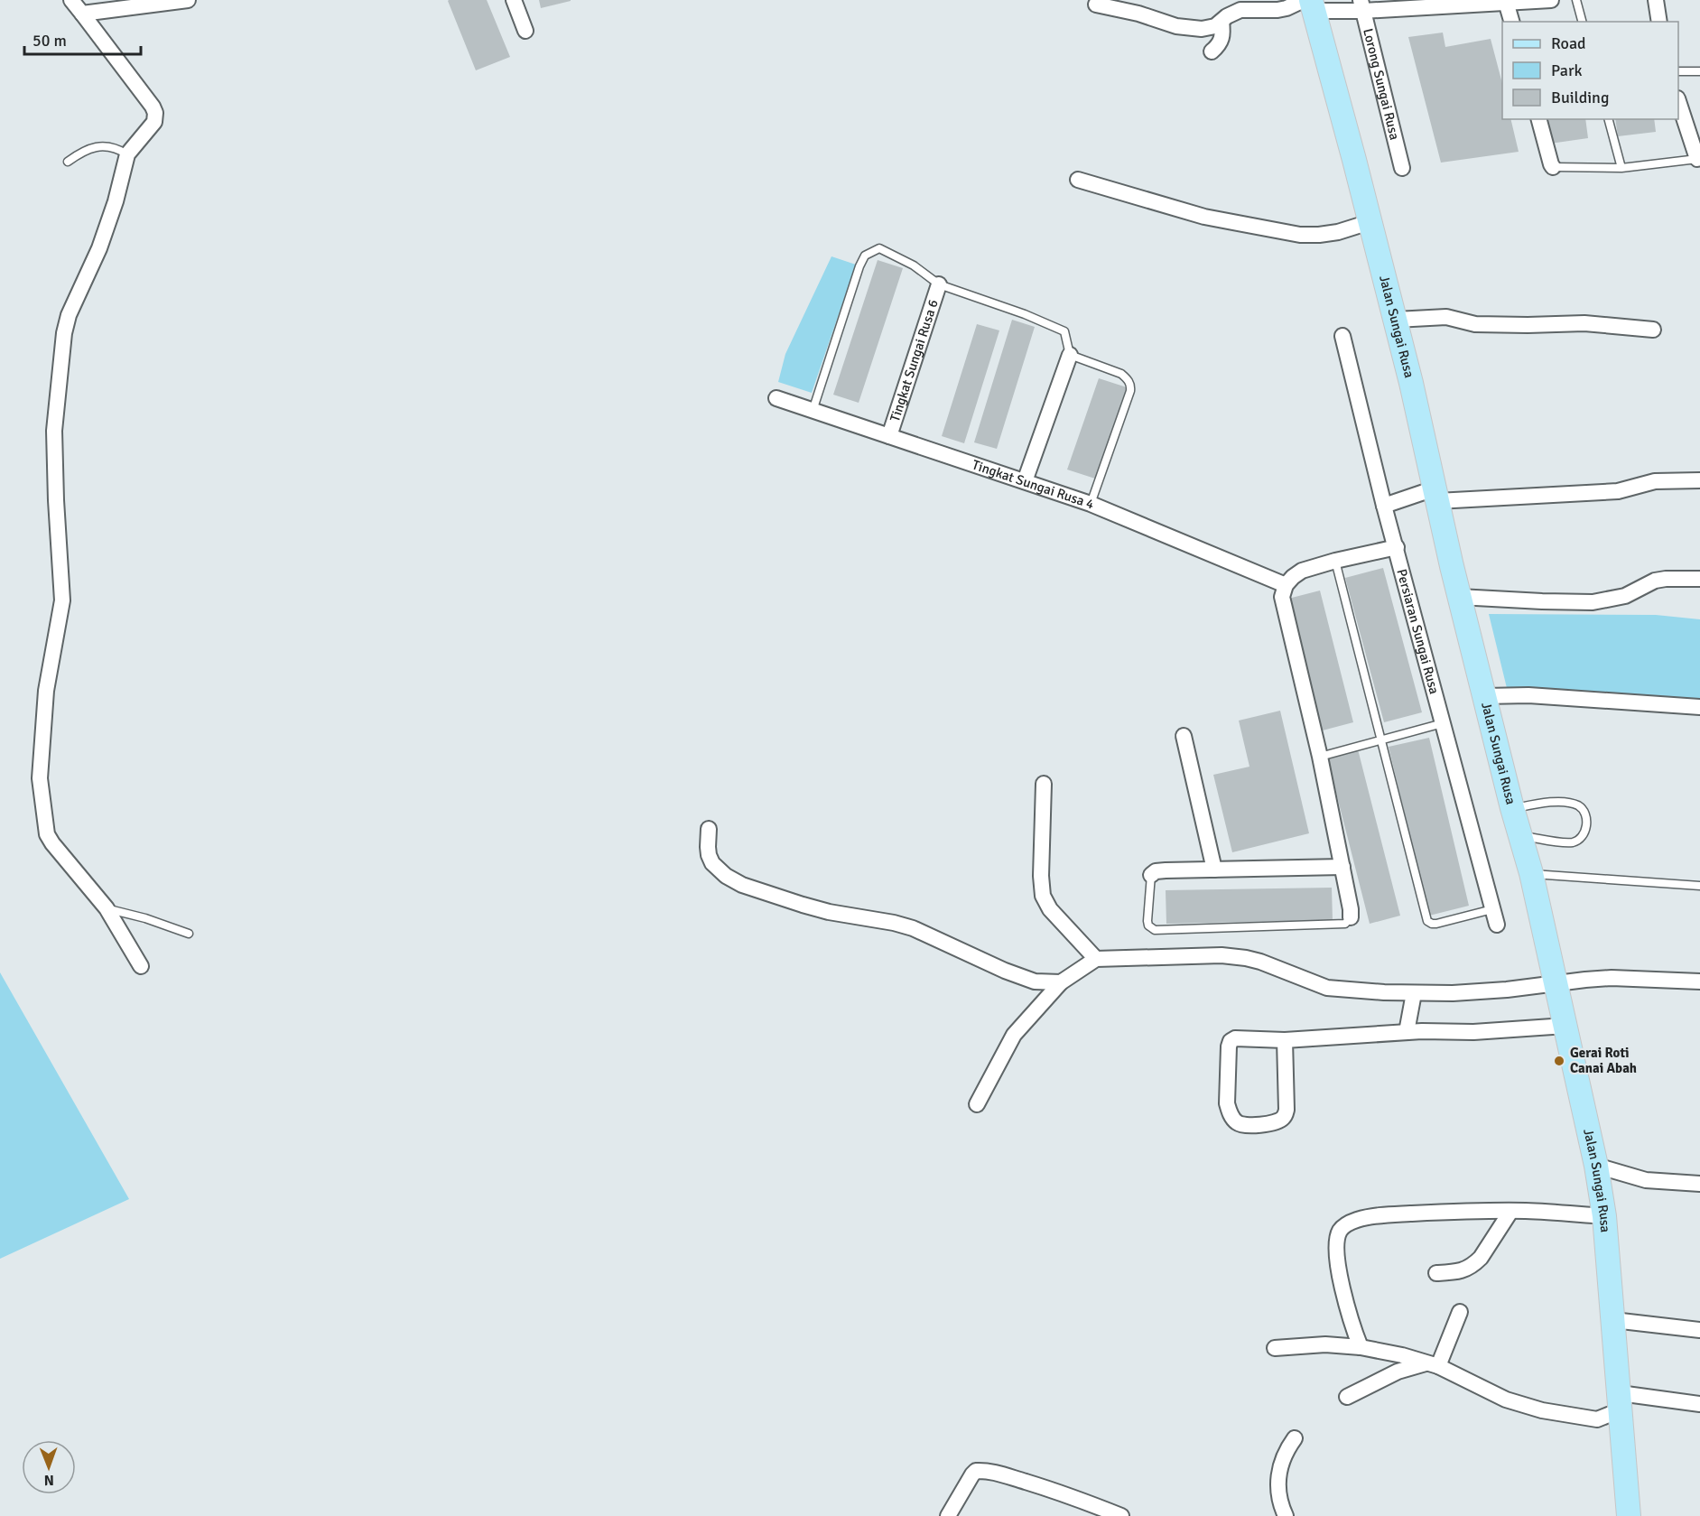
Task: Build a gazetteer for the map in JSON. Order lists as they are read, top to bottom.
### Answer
{
  "streets": {
    "main road": ["Jalan Sungai Rusa"],
    "street": [
      "Lorong Sungai Rusa",
      "Tingkat Sungai Rusa 6",
      "Tingkat Sungai Rusa 4",
      "Persiaran Sungai Rusa"
    ]
  },
  "crossings": [
    ["Tingkat Sungai Rusa 6", "Tingkat Sungai Rusa 4"]
  ],
  "places": ["Gerai Roti Canai Abah"],
  "legend": ["Road", "Park", "Building"],
  "scale_bar": "50 m",
  "north": "bottom"
}
